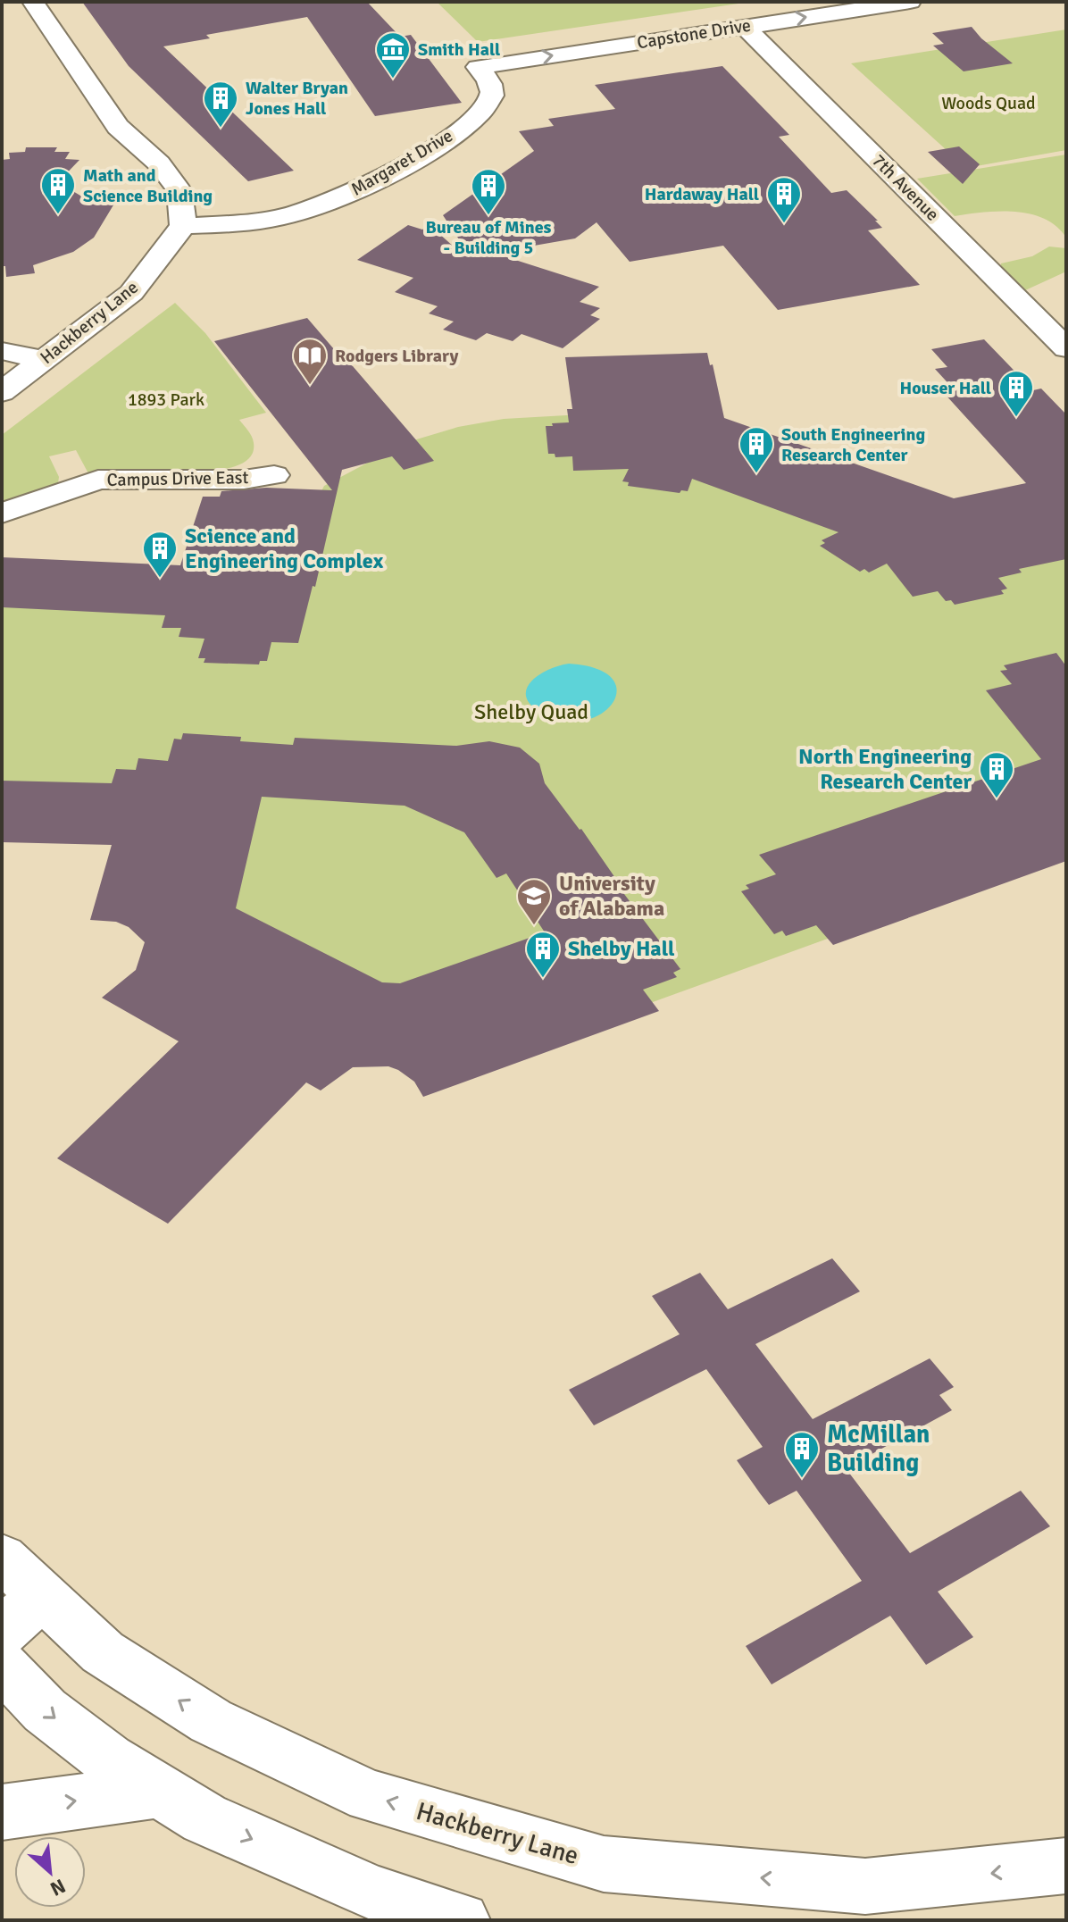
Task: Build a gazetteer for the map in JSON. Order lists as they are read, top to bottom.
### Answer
{
  "streets": {
    "street": [
      "Capstone Drive",
      "Margaret Drive",
      "7th Avenue",
      "Hackberry Lane",
      "Campus Drive East"
    ]
  },
  "crossings": [
    ["Capstone Drive", "Margaret Drive"],
    ["Capstone Drive", "7th Avenue"],
    ["Margaret Drive", "Hackberry Lane"]
  ],
  "one_way": ["Capstone Drive"],
  "parks": ["Woods Quad", "1893 Park", "Shelby Quad"],
  "places": {
    "museum": ["Smith Hall"],
    "building": [
      "Walter Bryan Jones Hall",
      "Math and Science Building",
      "Bureau of Mines - Building 5",
      "Hardaway Hall",
      "Houser Hall",
      "South Engineering Research Center",
      "Science and Engineering Complex",
      "North Engineering Research Center",
      "Shelby Hall",
      "McMillan Building"
    ],
    "library": ["Rodgers Library"],
    "school or university": ["University of Alabama"]
  },
  "north": "bottom right"
}
